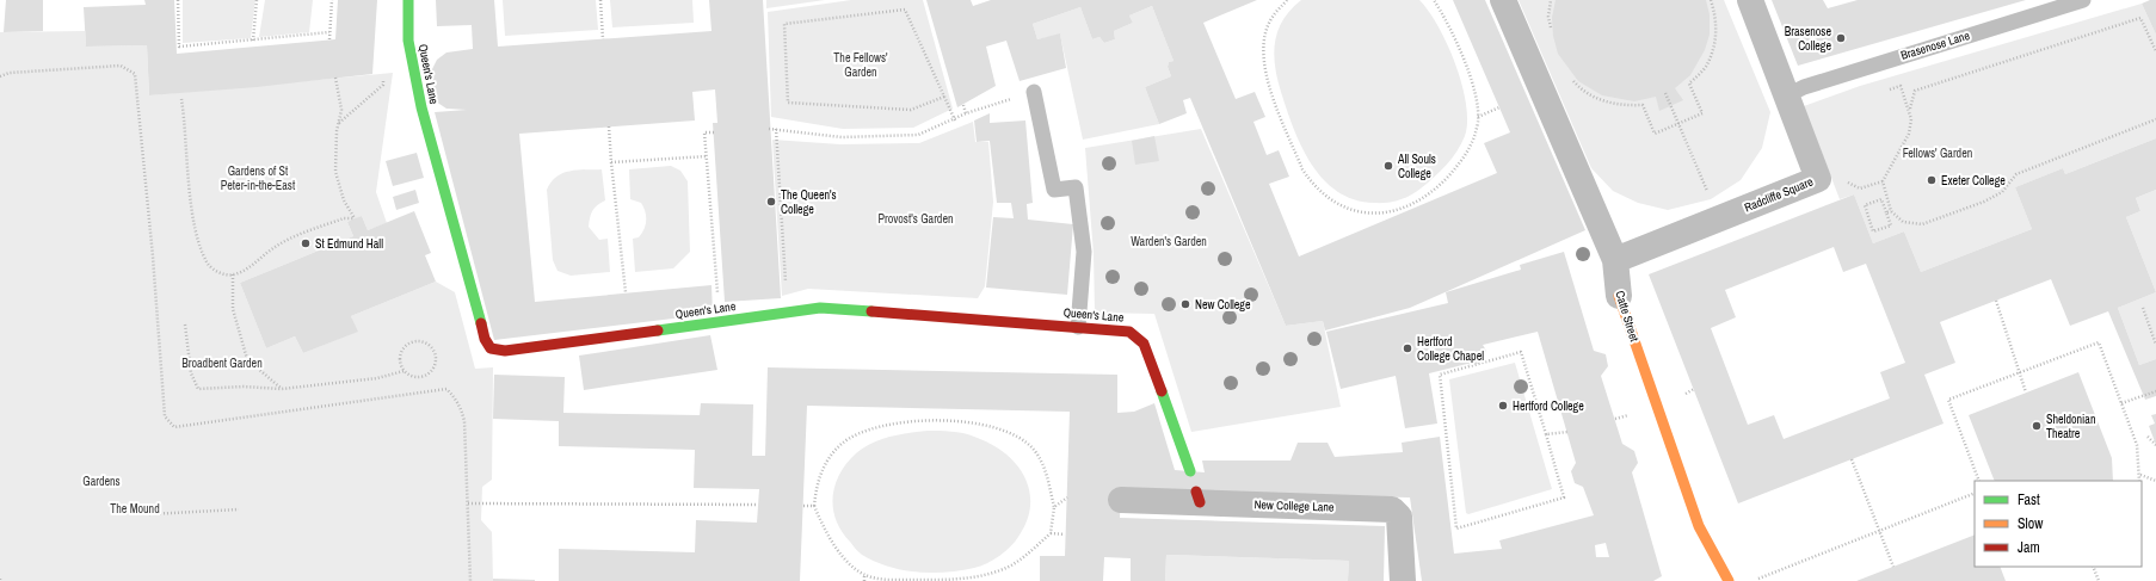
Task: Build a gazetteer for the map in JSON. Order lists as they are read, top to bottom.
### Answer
{
  "streets": {
    "street": [
      "Queen's Lane",
      "Radcliffe Square",
      "Catte Street",
      "New College Lane"
    ],
    "lane": ["Brasenose Lane"]
  },
  "crossings": [
    ["Brasenose Lane", "Radcliffe Square"],
    ["Radcliffe Square", "Catte Street"]
  ],
  "parks": [
    "The Fellows' Garden",
    "Fellows' Garden",
    "Gardens of St Peter-in-the-East",
    "Provost's Garden",
    "Warden's Garden",
    "Broadbent Garden",
    "Gardens",
    "The Mound"
  ],
  "places": [
    "Brasenose College",
    "All Souls College",
    "Exeter College",
    "The Queen's College",
    "St Edmund Hall",
    "New College",
    "Hertford College Chapel",
    "Hertford College",
    "Sheldonian Theatre"
  ],
  "legend": ["Fast", "Slow", "Jam"]
}
